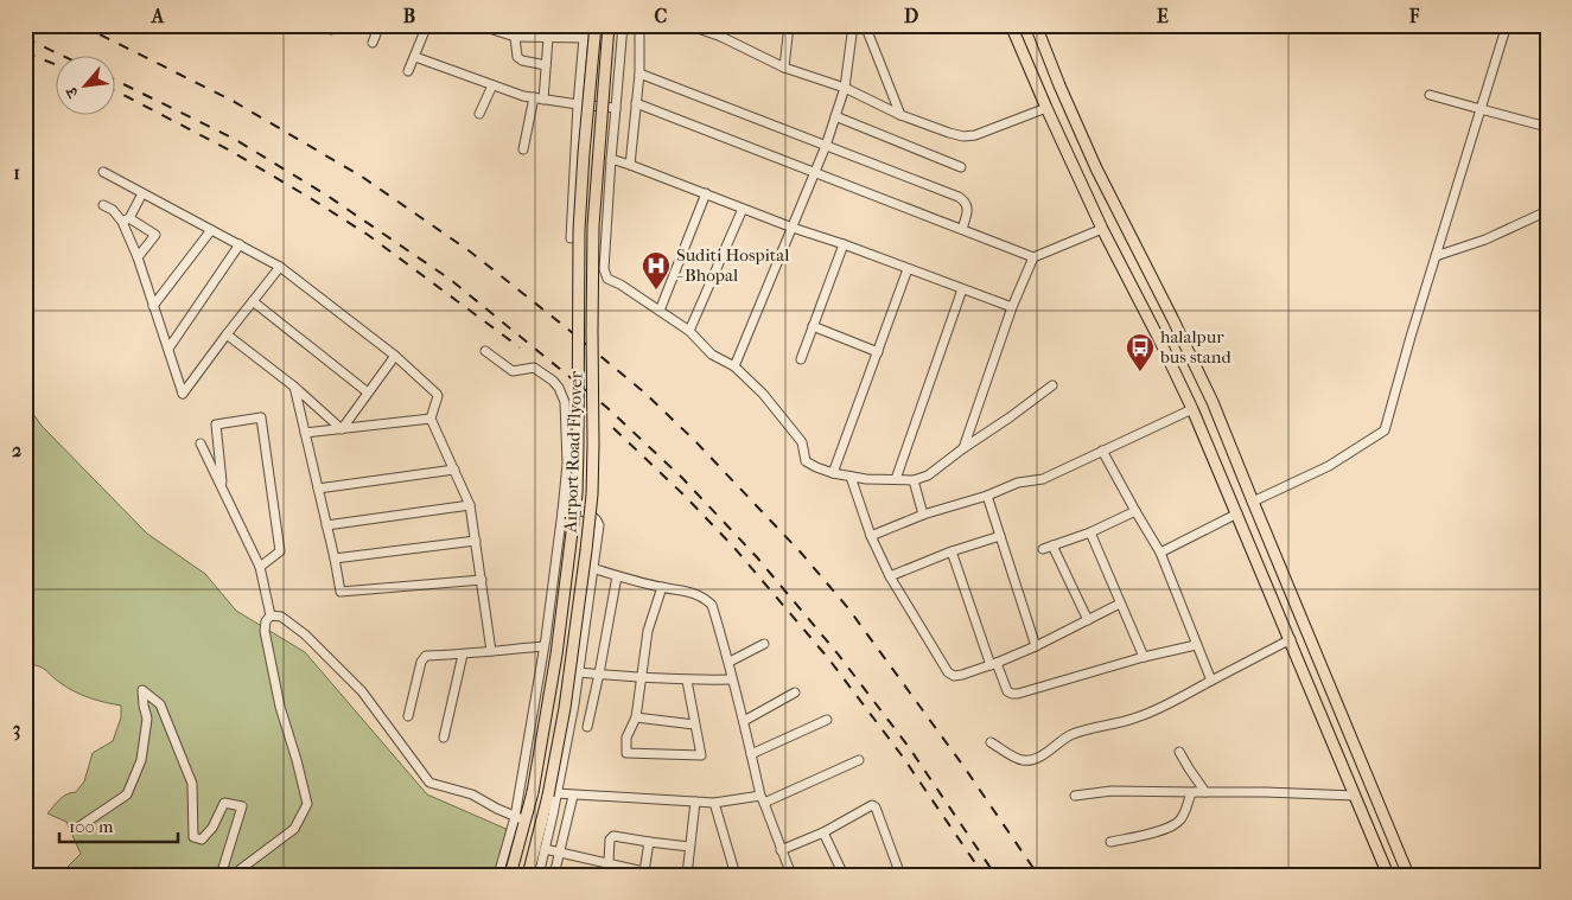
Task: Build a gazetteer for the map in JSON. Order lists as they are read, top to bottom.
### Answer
{
  "streets": {
    "main road": ["Airport Road Flyover"]
  },
  "places": {
    "hospital": ["Suditi Hospital - Bhopal"],
    "bus stop": ["halalpur bus stand"]
  },
  "scale_bar": "100 m",
  "north": "bottom left",
  "grid": {
    "columns": [
      "A",
      "B",
      "C",
      "D",
      "E",
      "F"
    ],
    "rows": ["1", "2", "3"]
  }
}
